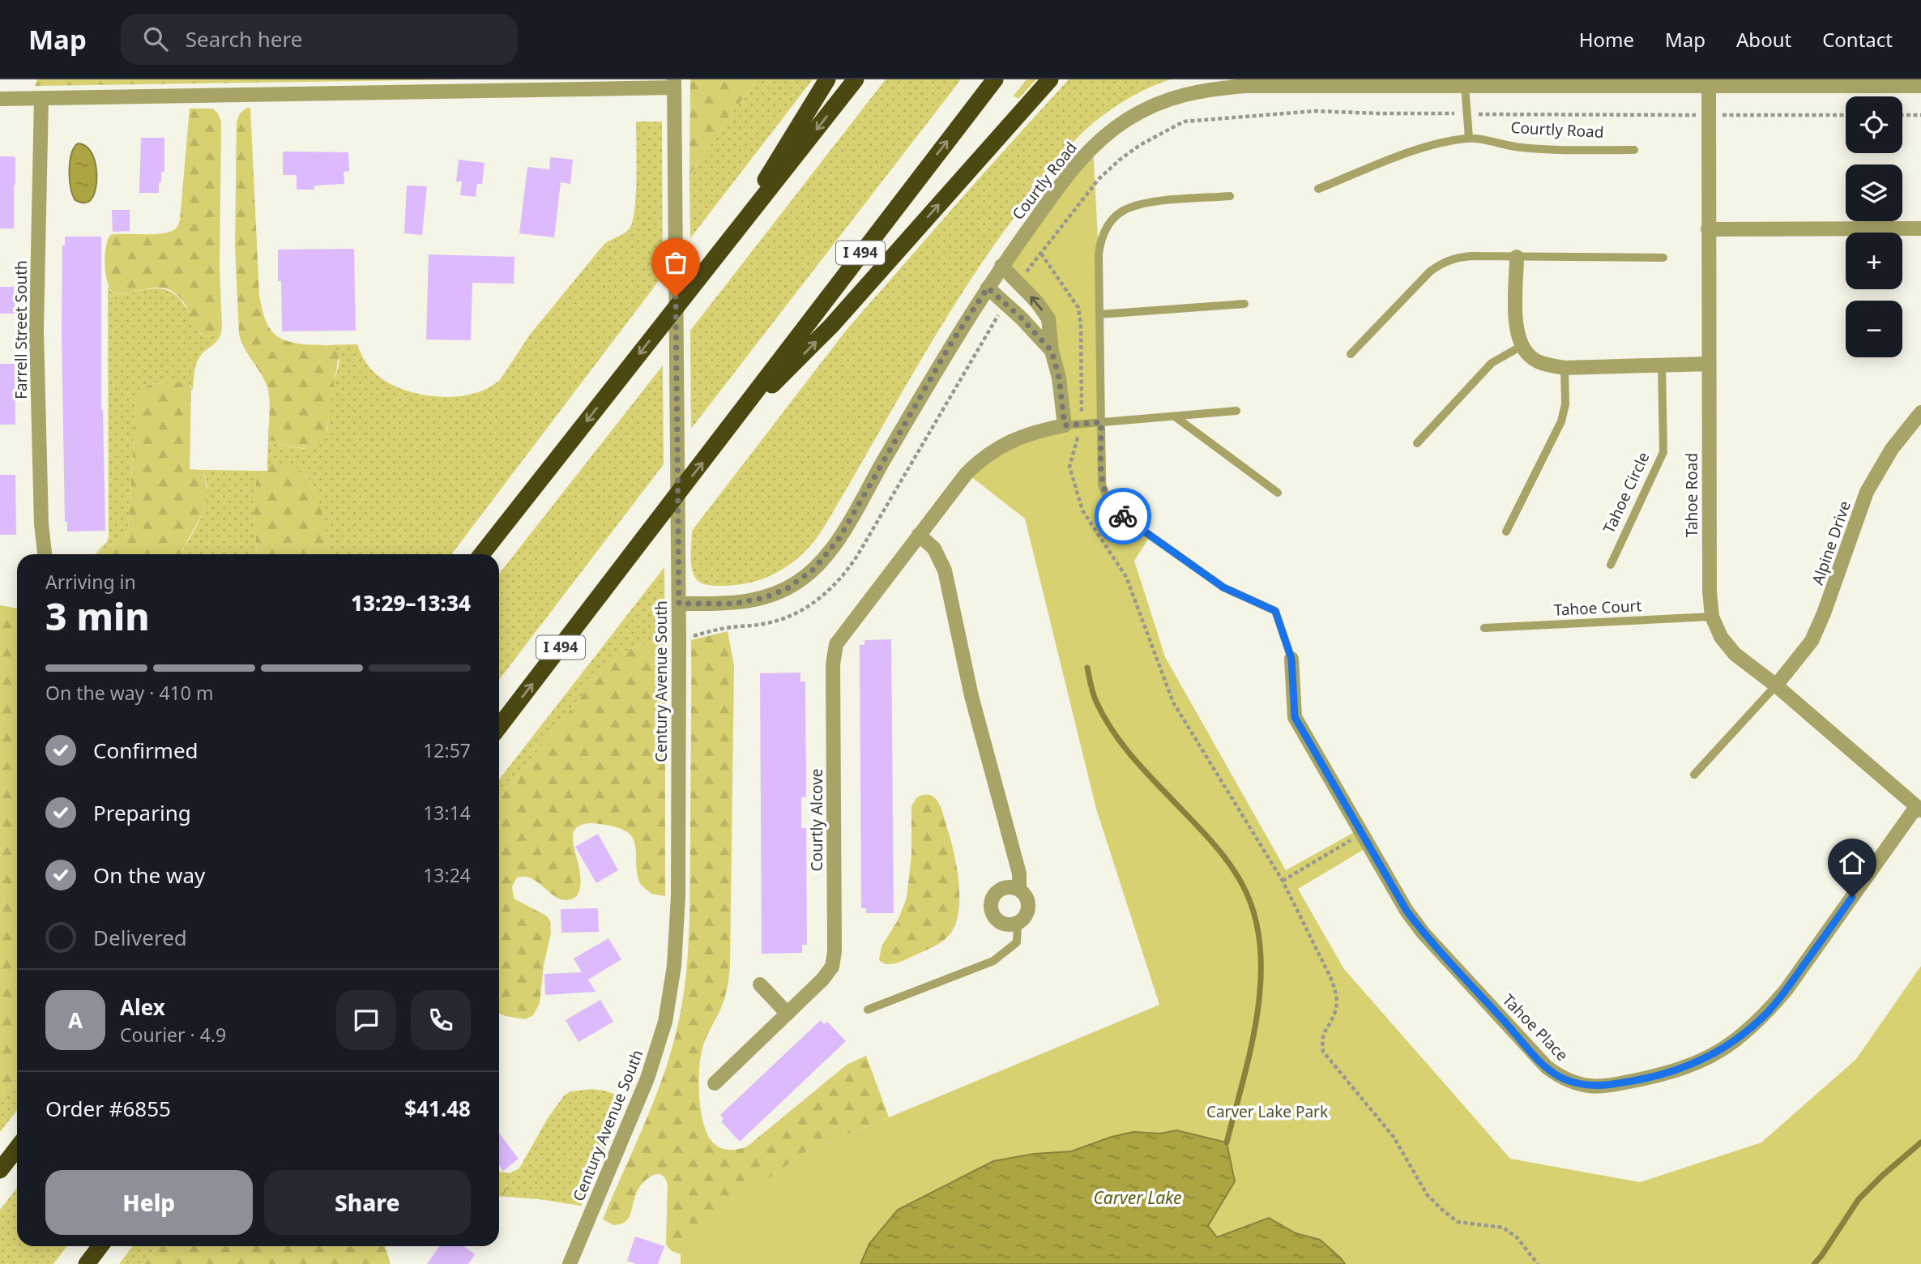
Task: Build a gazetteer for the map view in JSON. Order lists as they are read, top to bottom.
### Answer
{
  "streets": {
    "highway": ["I 494"],
    "street": [
      "Courtly Road",
      "Farrell Street South",
      "Tahoe Road",
      "Alpine Drive",
      "Century Avenue South",
      "Courtly Alcove",
      "Tahoe Place"
    ],
    "lane": ["Tahoe Circle", "Tahoe Court"]
  },
  "crossings": [
    ["Courtly Road", "Tahoe Road"],
    ["Courtly Road", "Century Avenue South"],
    ["Tahoe Road", "Alpine Drive"],
    ["Tahoe Road", "Tahoe Court"],
    ["Tahoe Road", "Tahoe Place"]
  ],
  "water": ["Carver Lake"],
  "parks": ["Carver Lake Park"],
  "page": {
    "header": "Map",
    "search": "Search here",
    "nav": [
      "Home",
      "Map",
      "About",
      "Contact"
    ],
    "map_buttons": ["+", "−"],
    "heading": ["3 min", "Arriving in", "13:29–13:34"],
    "panel": [
      "Alex",
      "Courier · 4.9",
      "Order #6855",
      "$41.48"
    ],
    "bar": "On the way · 410 m",
    "list": [
      ["Confirmed", "12:57"],
      ["Preparing", "13:14"],
      ["On the way", "13:24"],
      "Delivered"
    ],
    "round": "A",
    "buttons": ["Help", "Share"]
  }
}
